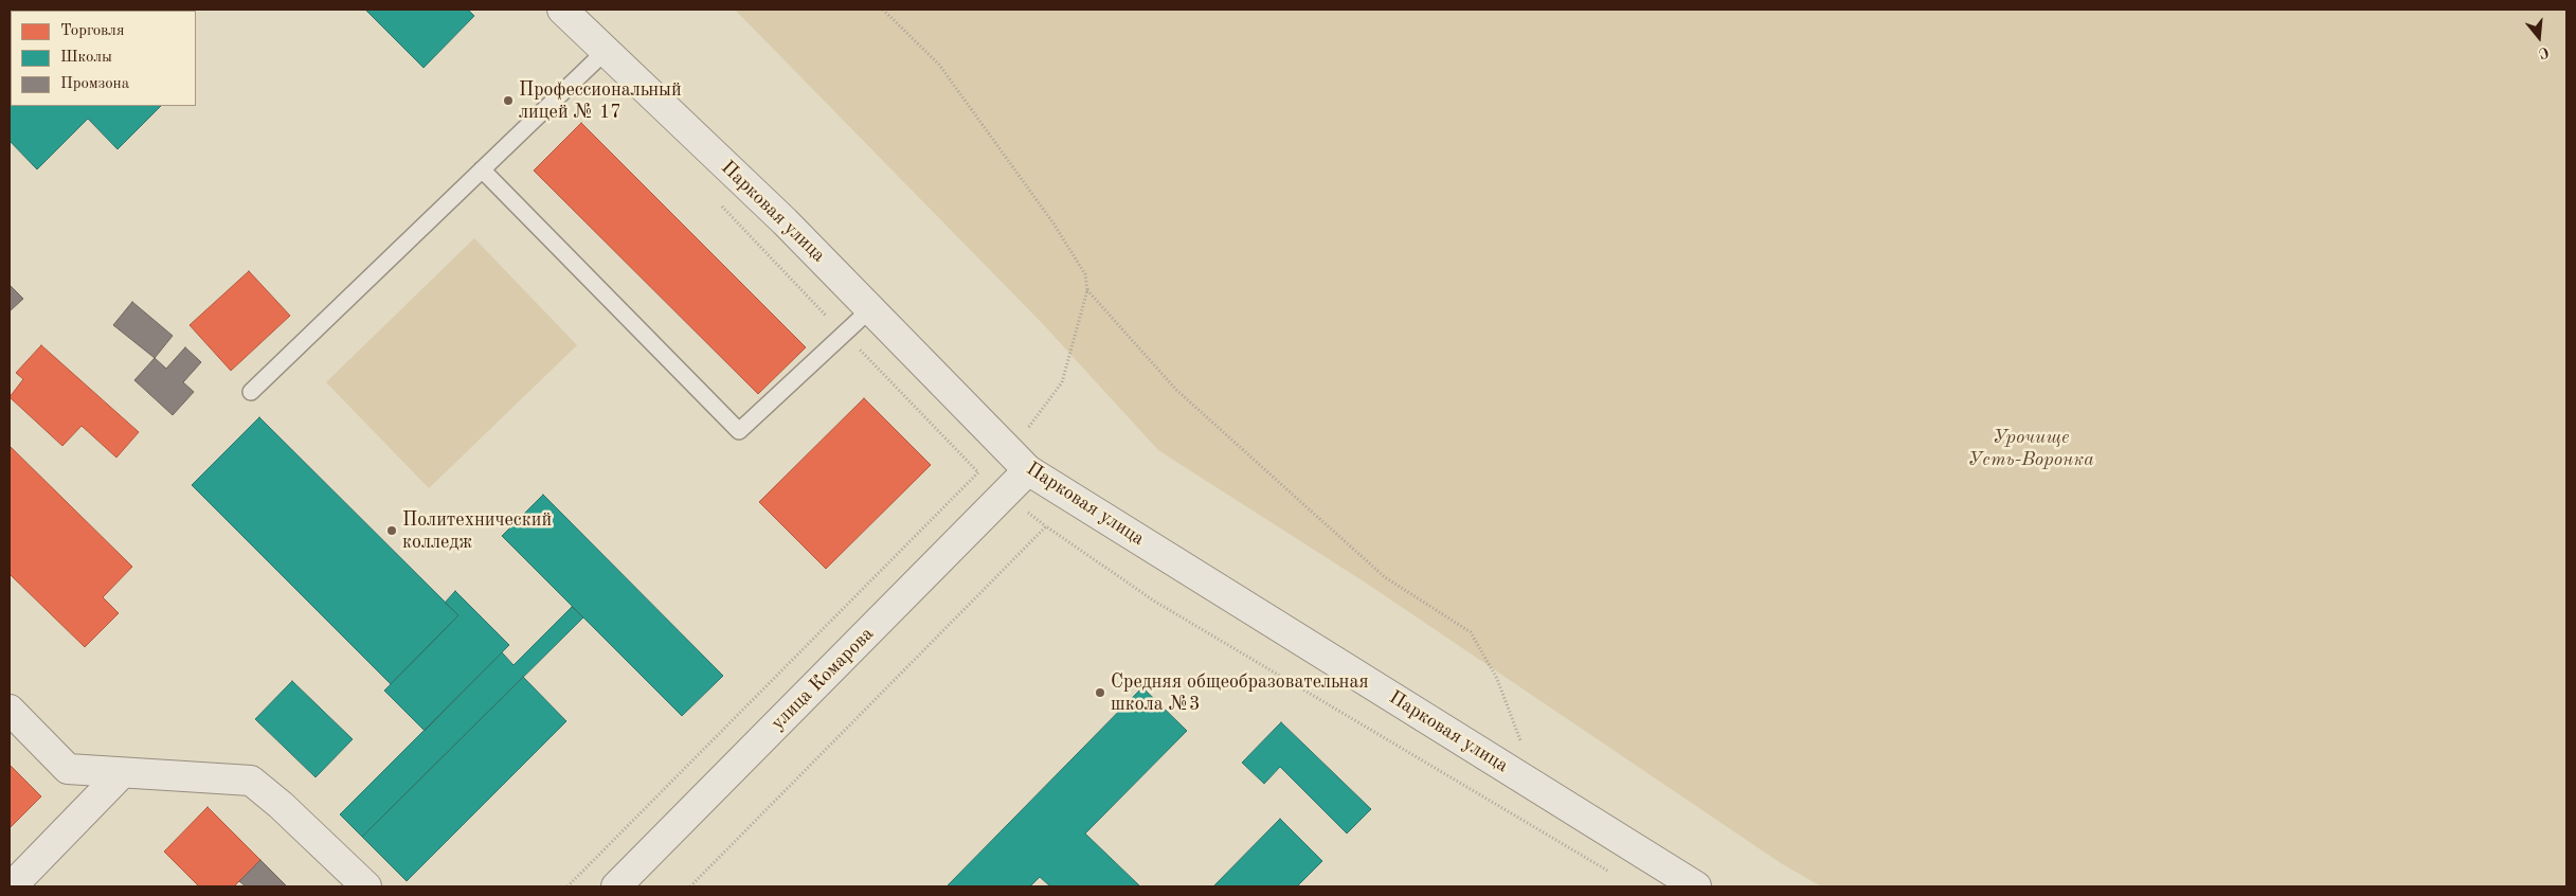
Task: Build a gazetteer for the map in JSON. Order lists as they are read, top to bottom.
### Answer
{
  "streets": {
    "street": ["Парковая улица", "улица Комарова"]
  },
  "crossings": [
    ["Парковая улица", "улица Комарова"]
  ],
  "parks": ["Урочище Усть-Воронка"],
  "places": ["Профессиональный лицей № 17", "Политехнический колледж", "Средняя общеобразовательная школа №3"],
  "legend": ["Торговля", "Школы", "Промзона"],
  "north": "bottom"
}
